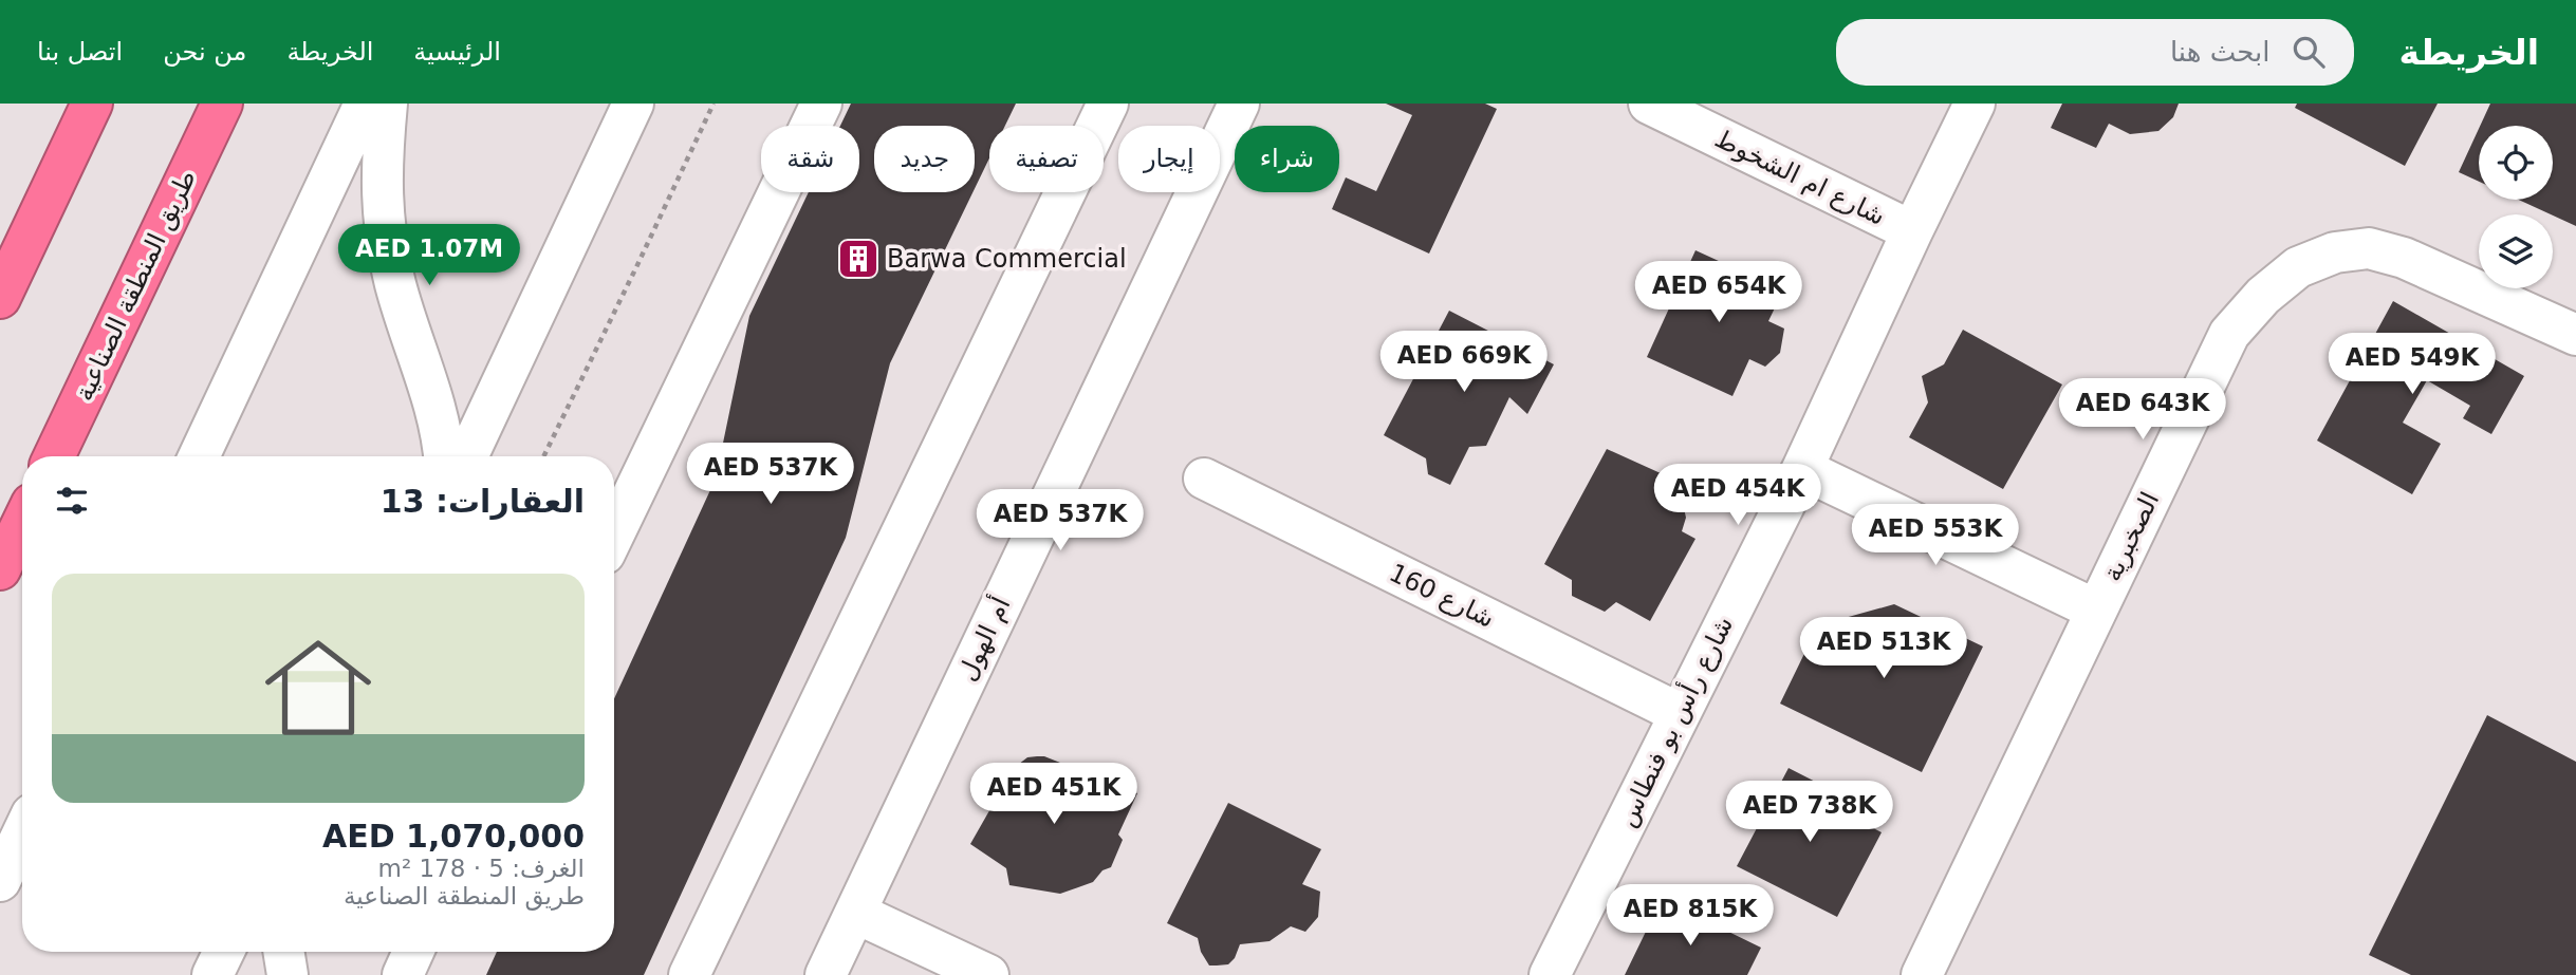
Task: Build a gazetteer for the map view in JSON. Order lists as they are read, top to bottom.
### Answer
{
  "streets": {
    "highway": ["طريق المنطقة الصناعية"],
    "street": [
      "شارع ام الشخوط",
      "الصخبرية",
      "شارع 160",
      "أم الهول",
      "شارع رأس بو فنطاس"
    ]
  },
  "crossings": [
    ["شارع ام الشخوط", "شارع رأس بو فنطاس"],
    ["شارع 160", "شارع رأس بو فنطاس"]
  ],
  "places": {
    "building": ["Barwa Commercial"]
  },
  "page": {
    "header": "الخريطة",
    "search": "ابحث هنا",
    "nav": [
      "الرئيسية",
      "الخريطة",
      "من نحن",
      "اتصل بنا"
    ],
    "chip": [
      "شراء",
      "إيجار",
      "تصفية",
      "جديد",
      "شقة"
    ],
    "price": [
      "AED 1.07M",
      "AED 654K",
      "AED 669K",
      "AED 549K",
      "AED 643K",
      "AED 537K",
      "AED 454K",
      "AED 537K",
      "AED 553K",
      "AED 513K",
      "AED 451K",
      "AED 738K",
      "AED 815K"
    ],
    "heading": "العقارات: 13",
    "list": [
      {
        "name": "AED 1,070,000",
        "note": "الغرف: 5 · 178 m² · طريق المنطقة الصناعية"
      }
    ]
  }
}
